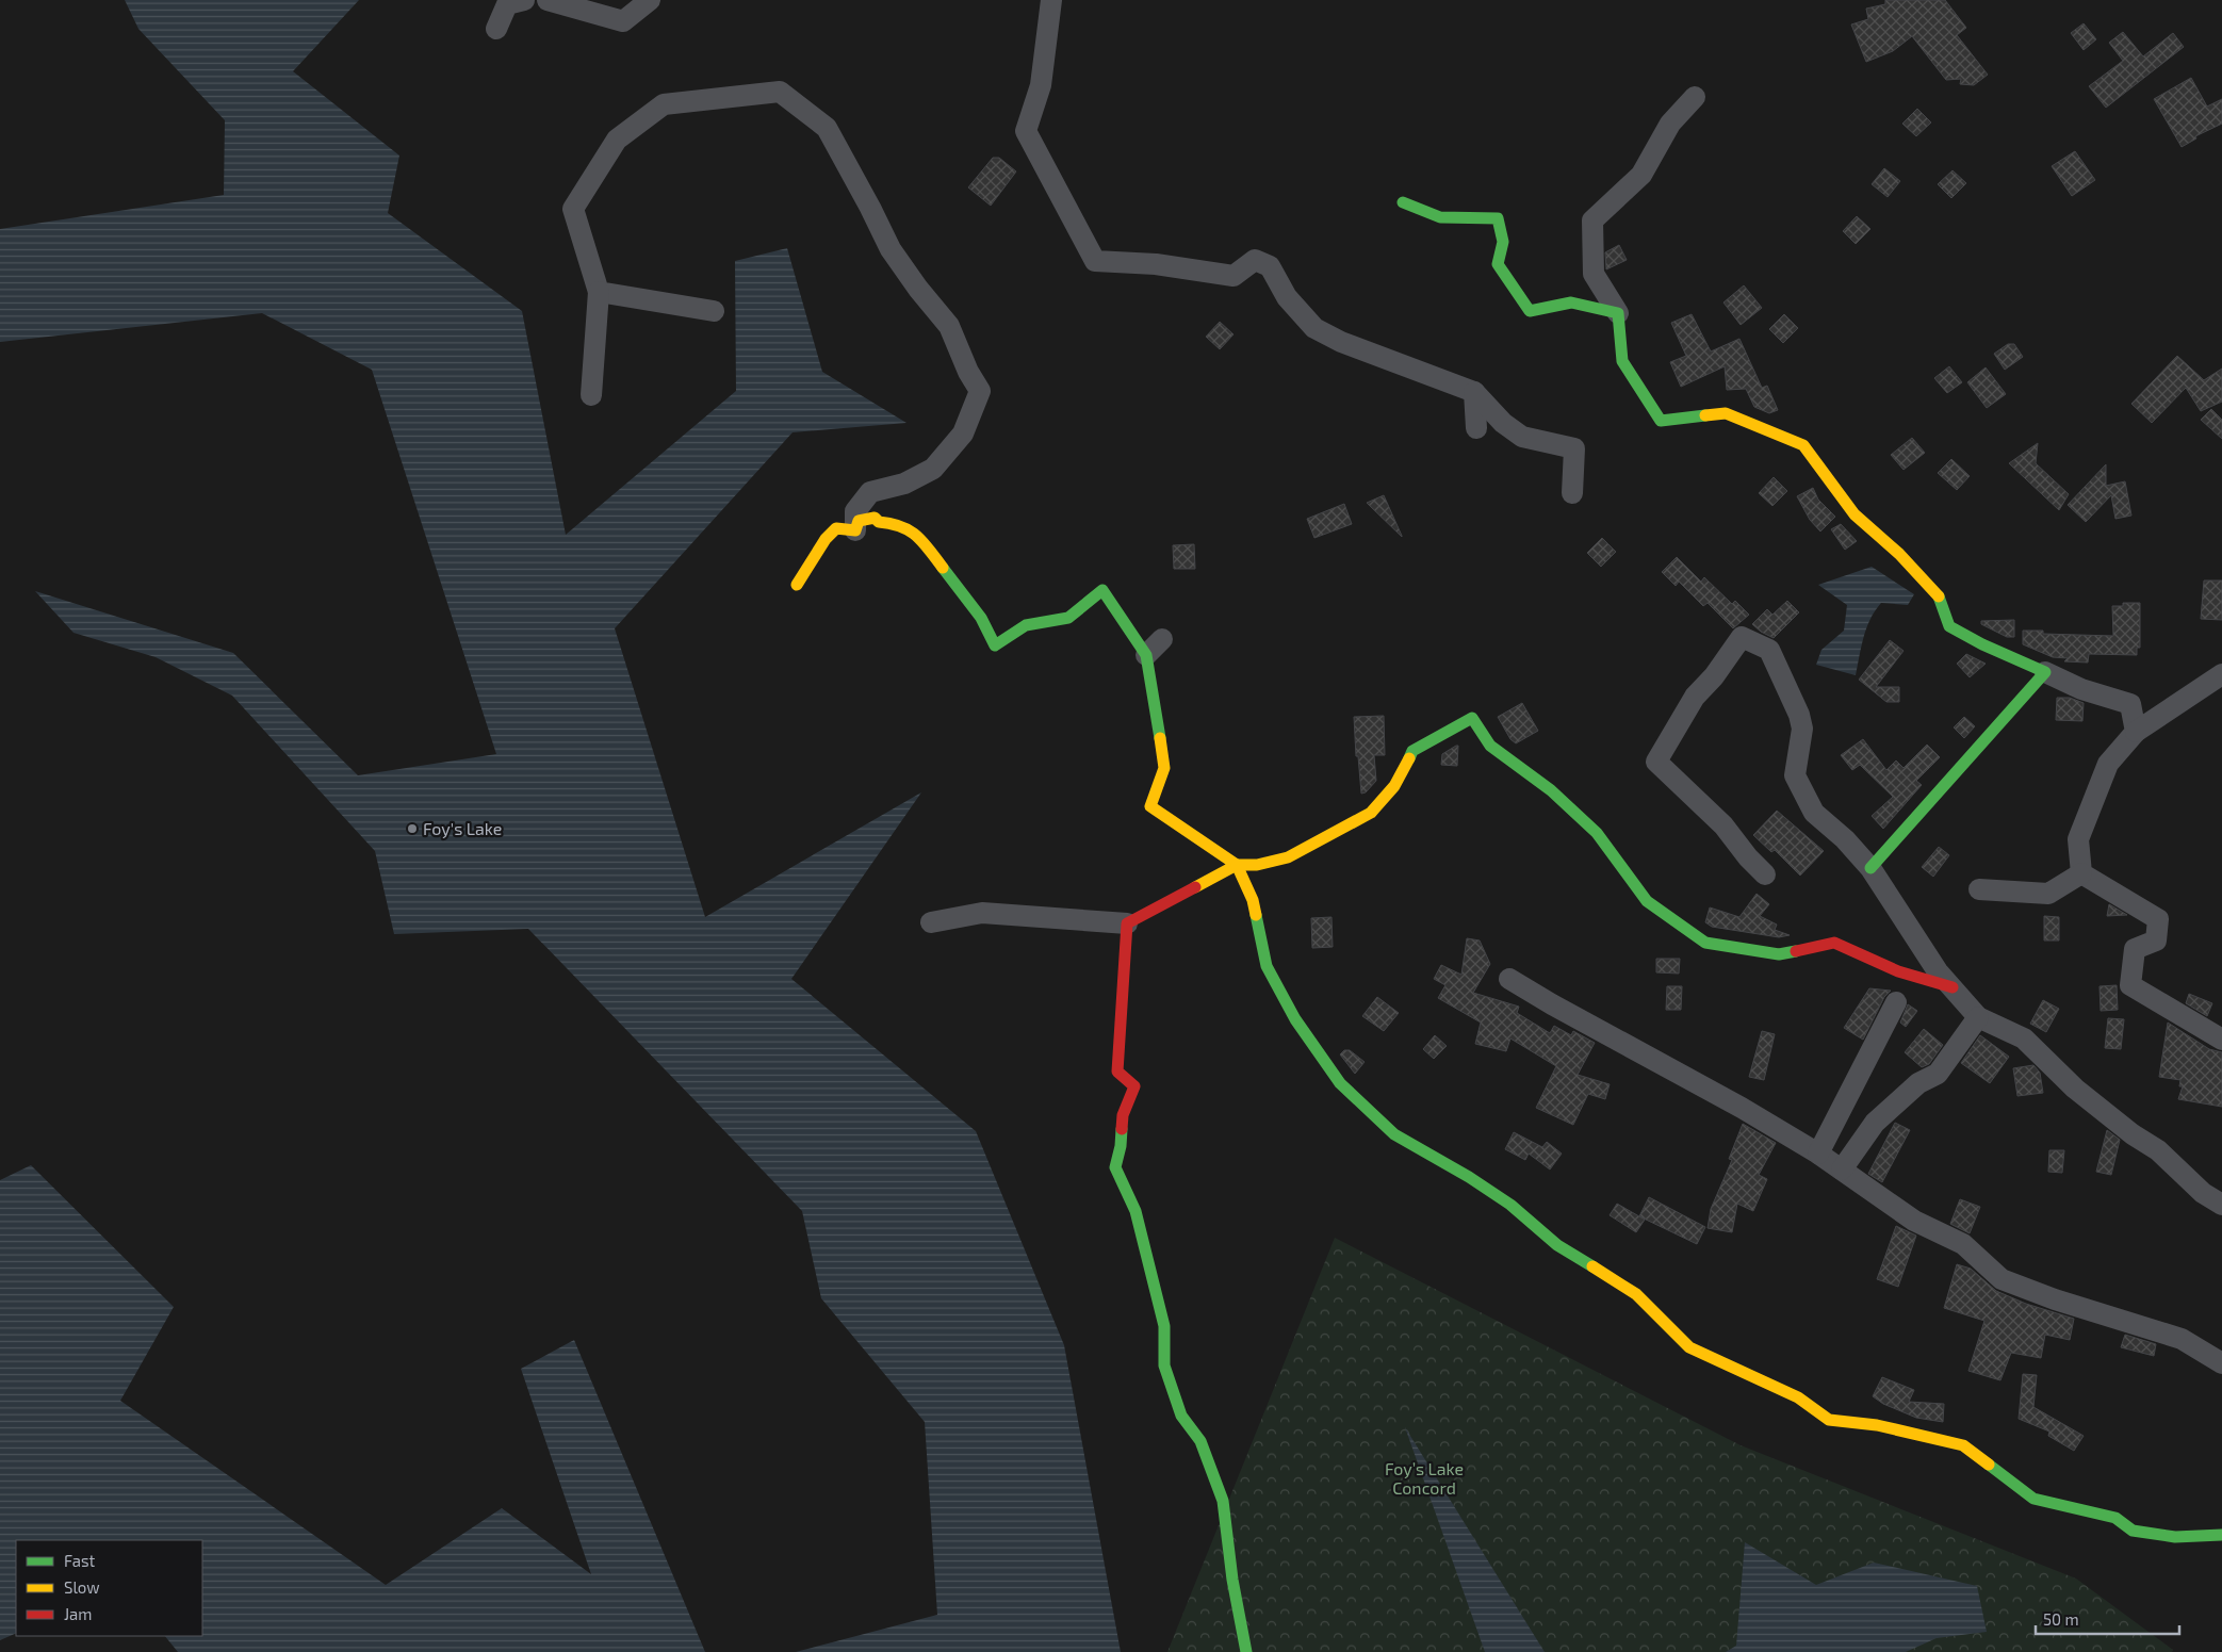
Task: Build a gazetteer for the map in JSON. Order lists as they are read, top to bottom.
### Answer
{
  "parks": ["Foy’s Lake Concord"],
  "places": ["Foy's Lake"],
  "legend": ["Fast", "Slow", "Jam"],
  "scale_bar": "50 m"
}
